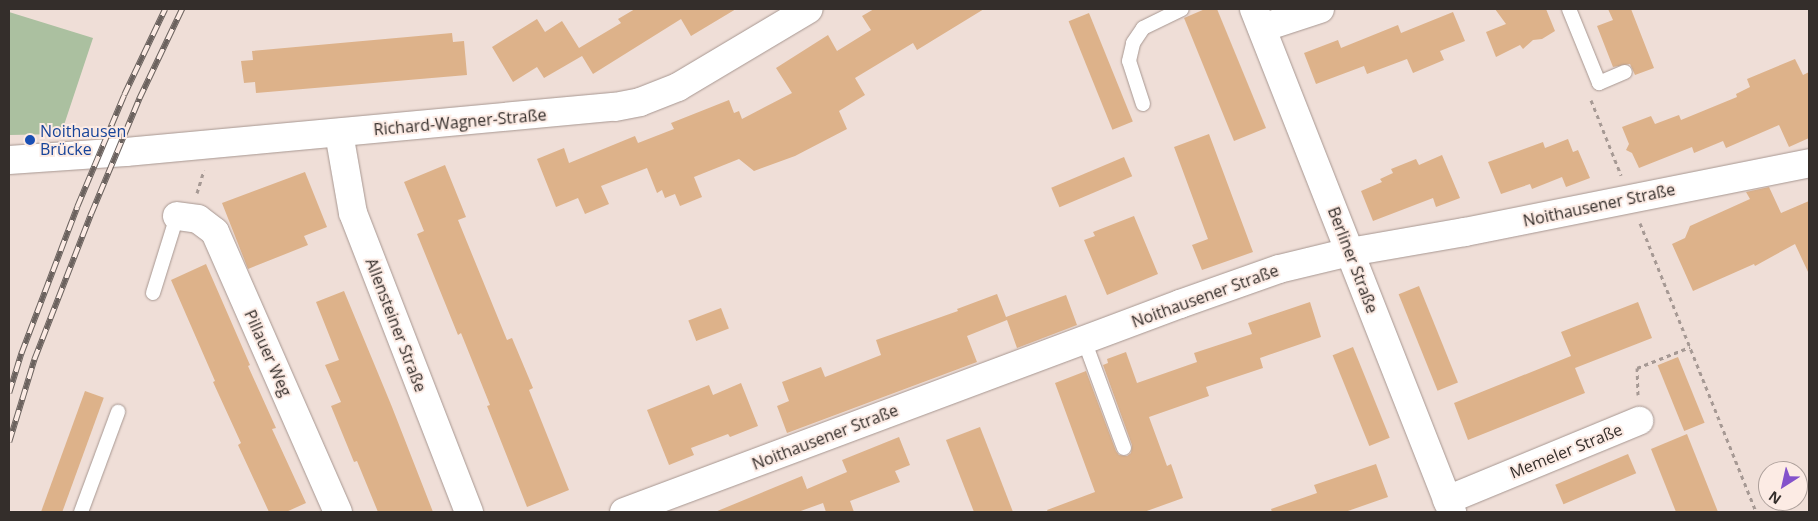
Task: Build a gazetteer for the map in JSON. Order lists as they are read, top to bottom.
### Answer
{
  "streets": {
    "street": [
      "Richard-Wagner-Straße",
      "Noithausener Straße",
      "Berliner Straße",
      "Allensteiner Straße",
      "Pillauer Weg",
      "Memeler Straße"
    ]
  },
  "crossings": [
    ["Richard-Wagner-Straße", "Allensteiner Straße"],
    ["Noithausener Straße", "Berliner Straße"],
    ["Berliner Straße", "Memeler Straße"]
  ],
  "places": ["Noithausen Brücke"],
  "north": "bottom left"
}
